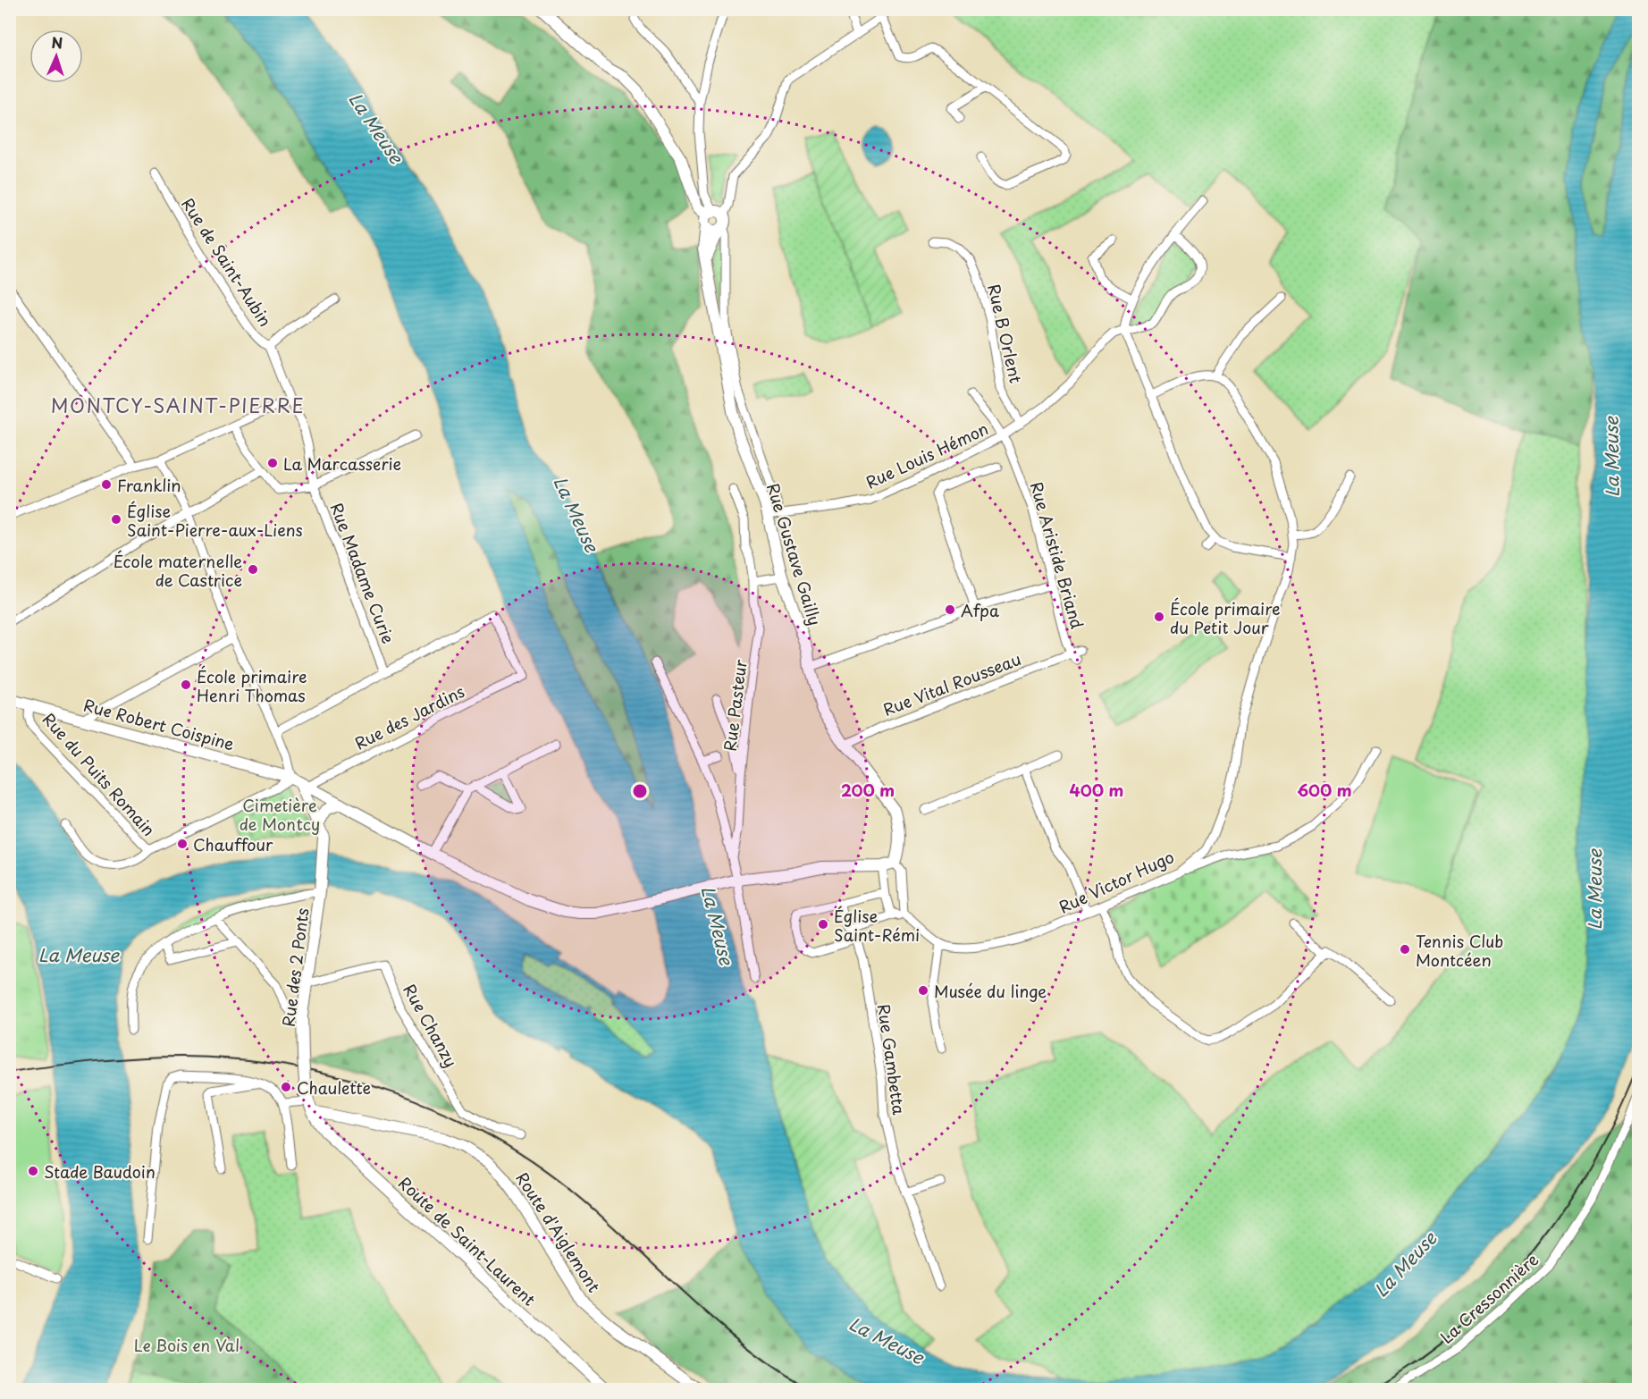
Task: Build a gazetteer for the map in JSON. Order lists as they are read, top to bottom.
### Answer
{
  "streets": {
    "street": [
      "Rue de Saint-Aubin",
      "Rue B Orlent",
      "Rue Louis Hémon",
      "Rue Gustave Gailly",
      "Rue Aristide Briand",
      "Rue Madame Curie",
      "Rue Vital Rousseau",
      "Rue Pasteur",
      "Rue des Jardins",
      "Rue Robert Coispine",
      "Rue du Puits Romain",
      "Rue Victor Hugo",
      "Rue des 2 Ponts",
      "Rue Chanzy",
      "Rue Gambetta",
      "Route d'Aiglemont",
      "Route de Saint-Laurent",
      "La Cressonnière"
    ]
  },
  "crossings": [
    ["Rue de Saint-Aubin", "Rue Madame Curie"],
    ["Rue B Orlent", "Rue Louis Hémon"],
    ["Rue Louis Hémon", "Rue Gustave Gailly"],
    ["Rue Louis Hémon", "Rue Aristide Briand"],
    ["Rue Gustave Gailly", "Rue Vital Rousseau"],
    ["Rue Gustave Gailly", "Rue Robert Coispine"],
    ["Rue Aristide Briand", "Rue Vital Rousseau"],
    ["Rue Madame Curie", "Rue des Jardins"],
    ["Rue des Jardins", "Rue Robert Coispine"],
    ["Rue des Jardins", "Rue du Puits Romain"],
    ["Rue des Jardins", "Rue des 2 Ponts"],
    ["Rue Robert Coispine", "Rue du Puits Romain"],
    ["Rue Robert Coispine", "Rue des 2 Ponts"],
    ["Rue des 2 Ponts", "Rue Chanzy"],
    ["Rue des 2 Ponts", "Route d'Aiglemont"],
    ["Rue des 2 Ponts", "Route de Saint-Laurent"],
    ["Route d'Aiglemont", "Route de Saint-Laurent"]
  ],
  "districts": ["MONTCY-SAINT-PIERRE"],
  "water": ["La Meuse"],
  "parks": ["Cimetière de Montcy", "Le Bois en Val"],
  "places": [
    "La Marcasserie",
    "Franklin",
    "Église Saint-Pierre-aux-Liens",
    "École maternelle de Castrice",
    "Afpa",
    "École primaire du Petit Jour",
    "École primaire Henri Thomas",
    "Chauffour",
    "Église Saint-Rémi",
    "Tennis Club Montcéen",
    "Musée du linge",
    "Chaulette",
    "Stade Baudoin"
  ],
  "north": "top",
  "rings": ["200 m", "400 m", "600 m"]
}
